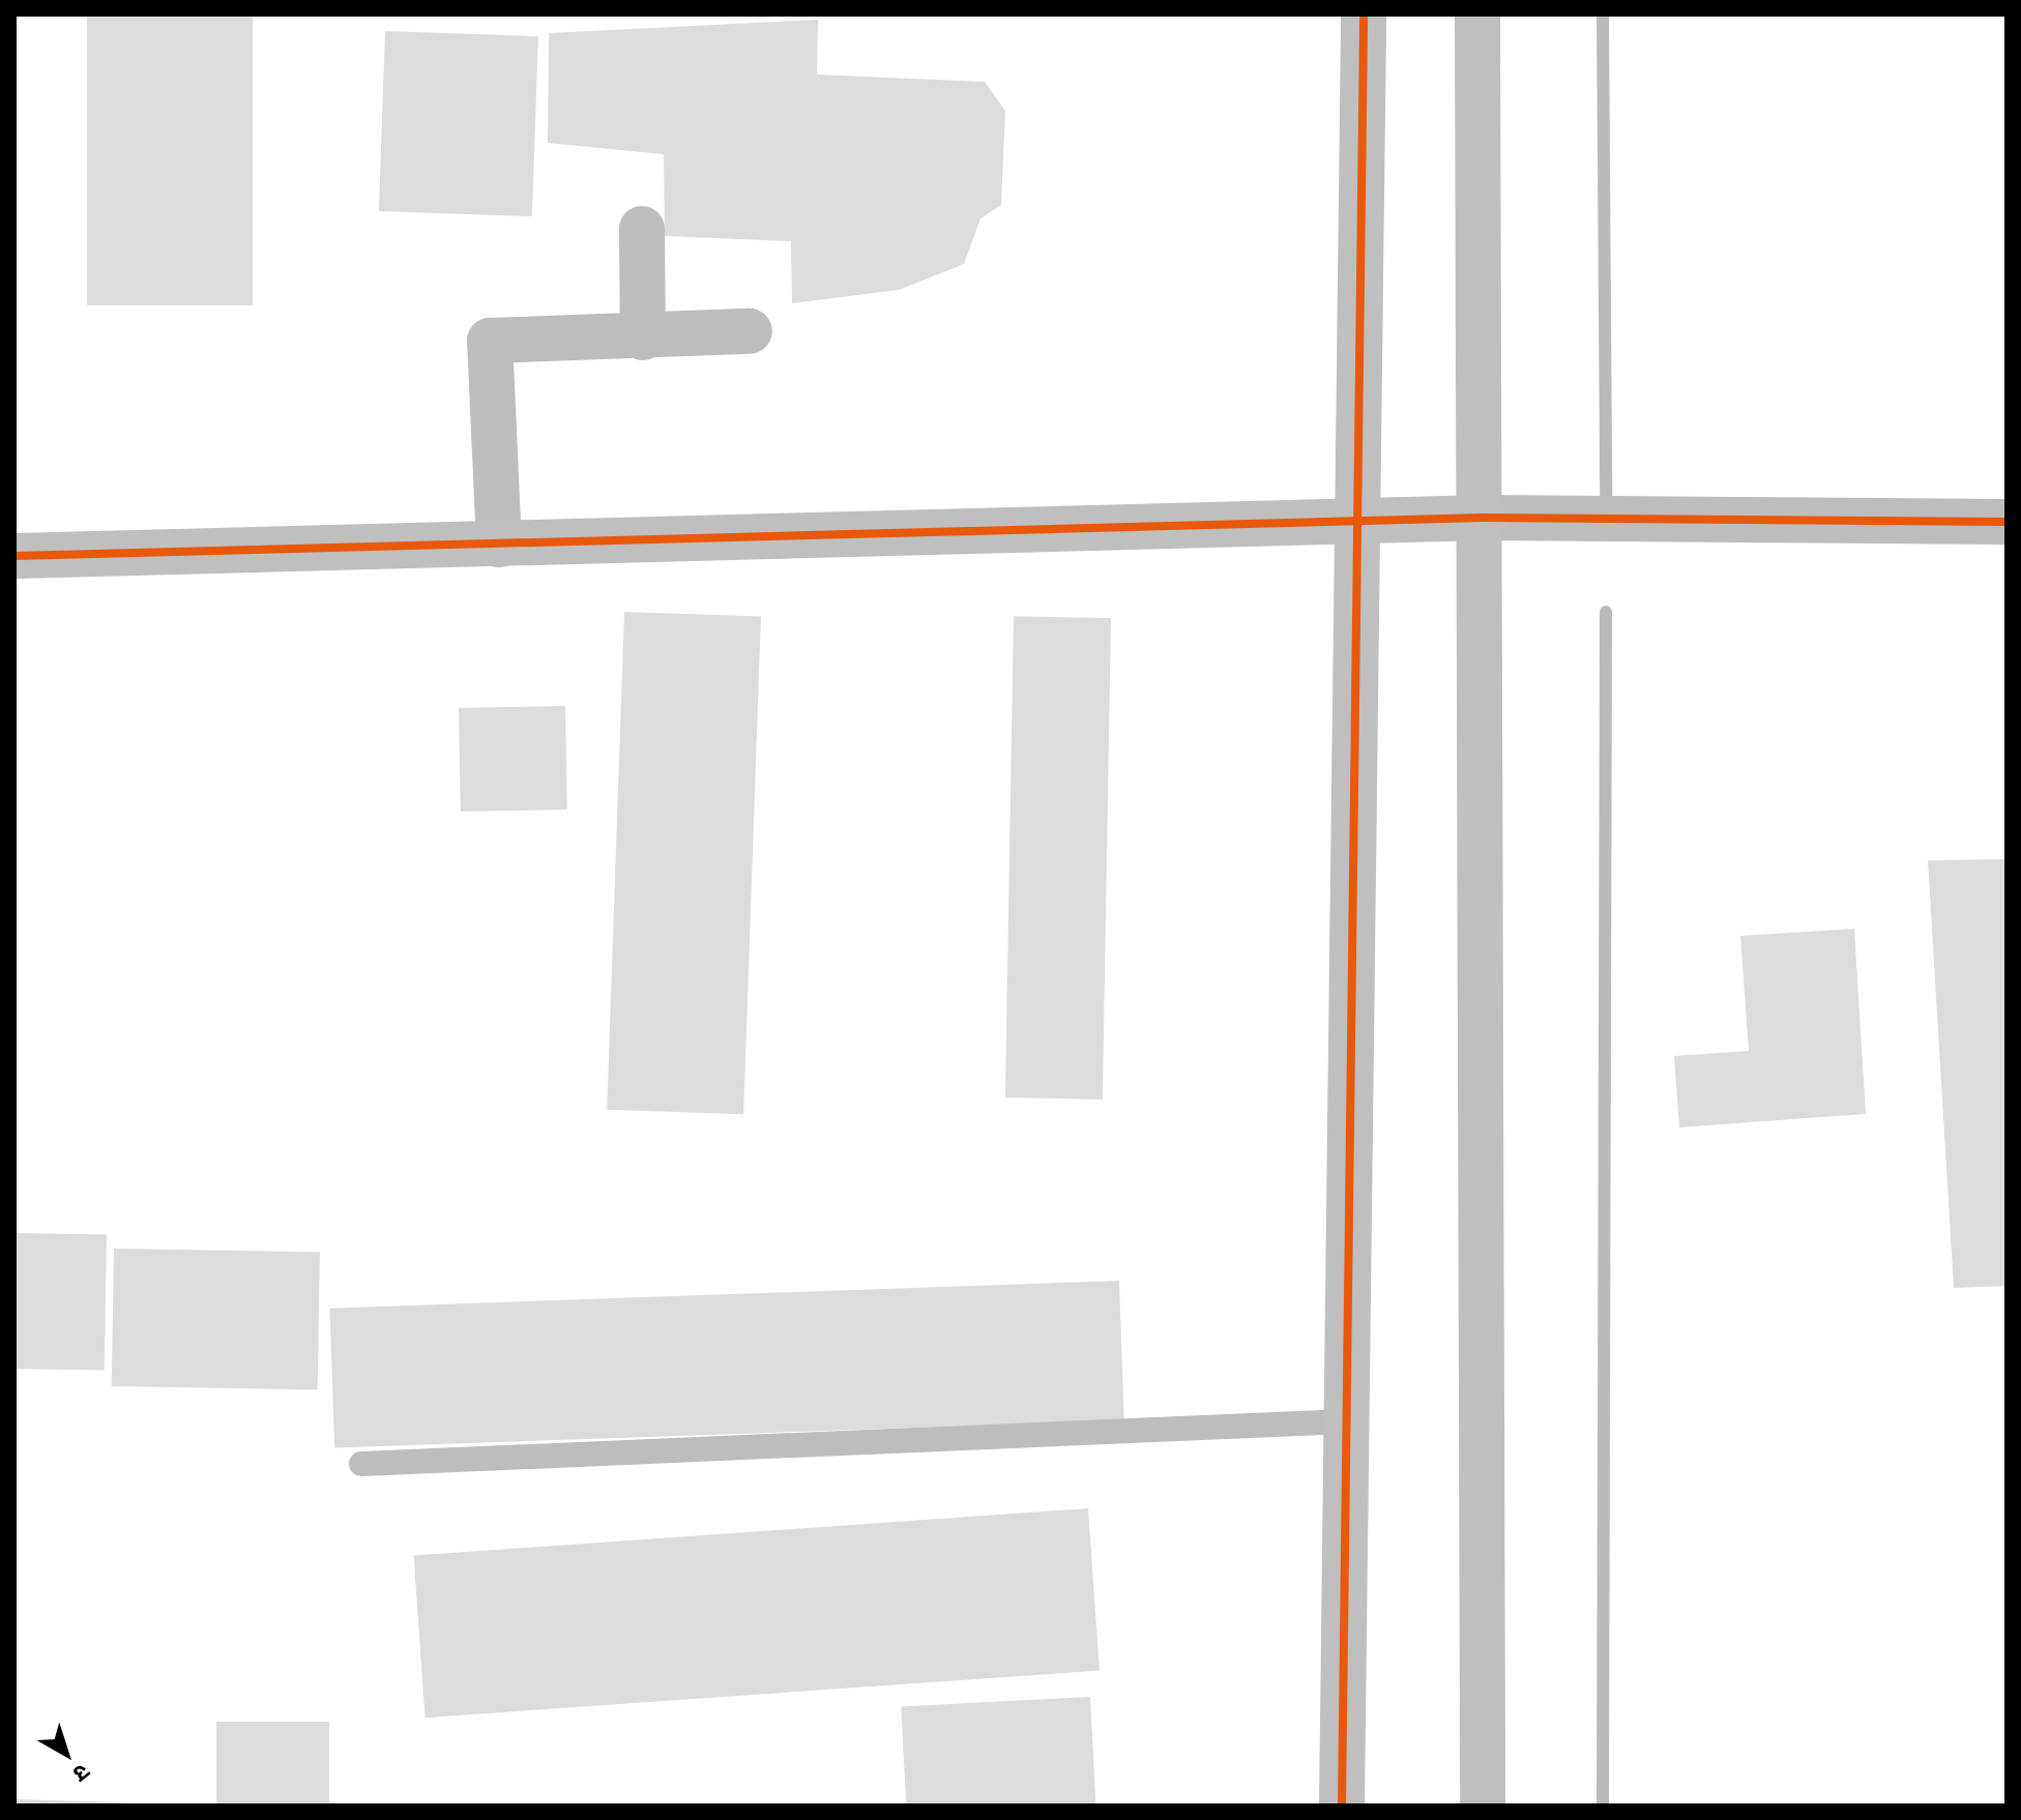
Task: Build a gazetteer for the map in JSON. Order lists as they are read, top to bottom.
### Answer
{
  "north": "bottom right"
}
